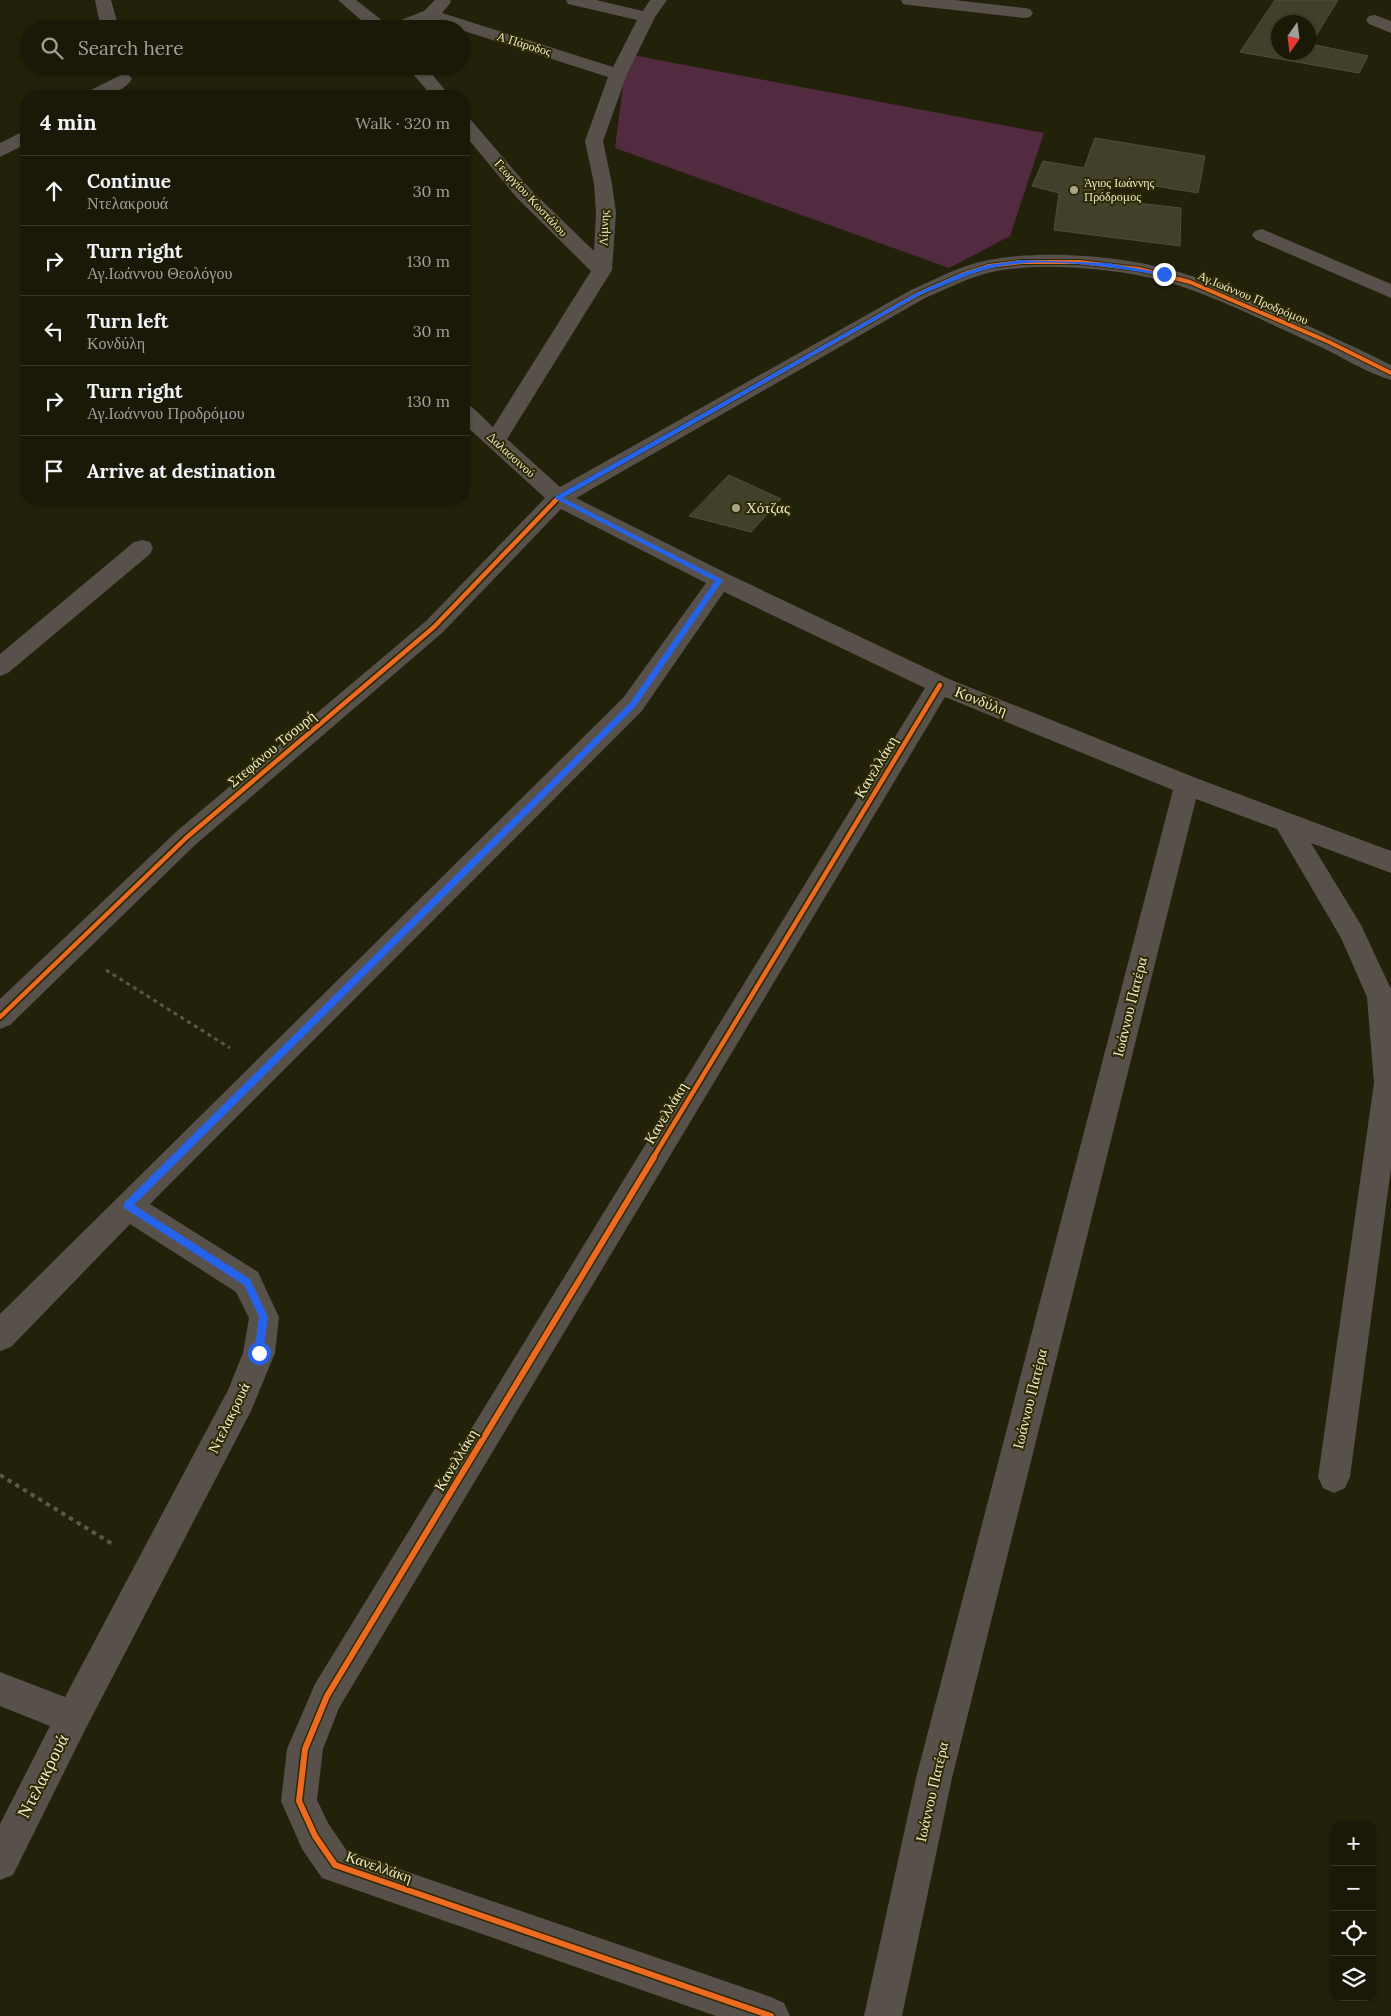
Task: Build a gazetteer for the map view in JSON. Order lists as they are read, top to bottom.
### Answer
{
  "streets": {
    "street": [
      "Α Πάροδος",
      "Γεωργίου Κωστάλου",
      "Λίμνης",
      "Αγ.Ιωάννου Προδρόμου",
      "Δαλασσινού",
      "Κονδύλη",
      "Στεφάνου Τσουρή",
      "Κανελλάκη",
      "Ιωάννου Πατέρα",
      "Ντελακρουά"
    ]
  },
  "crossings": [
    ["Α Πάροδος", "Λίμνης"],
    ["Γεωργίου Κωστάλου", "Λίμνης"],
    ["Λίμνης", "Δαλασσινού"],
    ["Αγ.Ιωάννου Προδρόμου", "Δαλασσινού"],
    ["Αγ.Ιωάννου Προδρόμου", "Κονδύλη"],
    ["Αγ.Ιωάννου Προδρόμου", "Στεφάνου Τσουρή"],
    ["Δαλασσινού", "Κονδύλη"],
    ["Δαλασσινού", "Στεφάνου Τσουρή"],
    ["Κονδύλη", "Στεφάνου Τσουρή"],
    ["Κονδύλη", "Κανελλάκη"],
    ["Κονδύλη", "Ιωάννου Πατέρα"]
  ],
  "places": ["Άγιος Ιωάννης Πρόδρομος", "Χότζας"],
  "north": "bottom",
  "page": {
    "search": "Search here",
    "heading": ["4 min", "Walk · 320 m"],
    "list": [
      ["Continue", "Ντελακρουά", "30 m"],
      ["Turn right", "Αγ.Ιωάννου Θεολόγου", "130 m"],
      ["Turn left", "Κονδύλη", "30 m"],
      ["Turn right", "Αγ.Ιωάννου Προδρόμου", "130 m"],
      "Arrive at destination"
    ],
    "map_buttons": ["+", "−"]
  }
}
